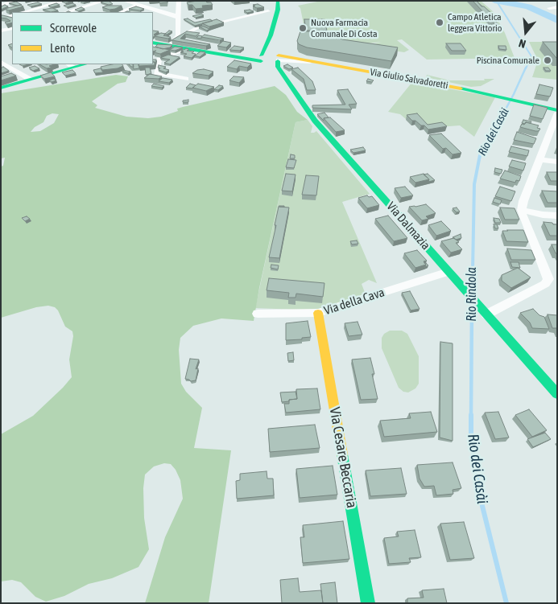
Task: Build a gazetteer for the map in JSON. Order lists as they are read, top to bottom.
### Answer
{
  "streets": {
    "main road": ["Via Giulio Salvadoretti", "Via Dalmazia", "Via Cesare Beccaria"],
    "street": ["Via della Cava"]
  },
  "crossings": [
    ["Via Giulio Salvadoretti", "Via Dalmazia"],
    ["Via Dalmazia", "Via della Cava"],
    ["Via della Cava", "Via Cesare Beccaria"]
  ],
  "water": ["Rio dei Casài", "Rio Rindola"],
  "places": ["Campo Atletica leggera Vittorio", "Nuova Farmacia Comunale Di Costa", "Piscina Comunale"],
  "legend": ["Scorrevole", "Lento"],
  "north": "bottom"
}
